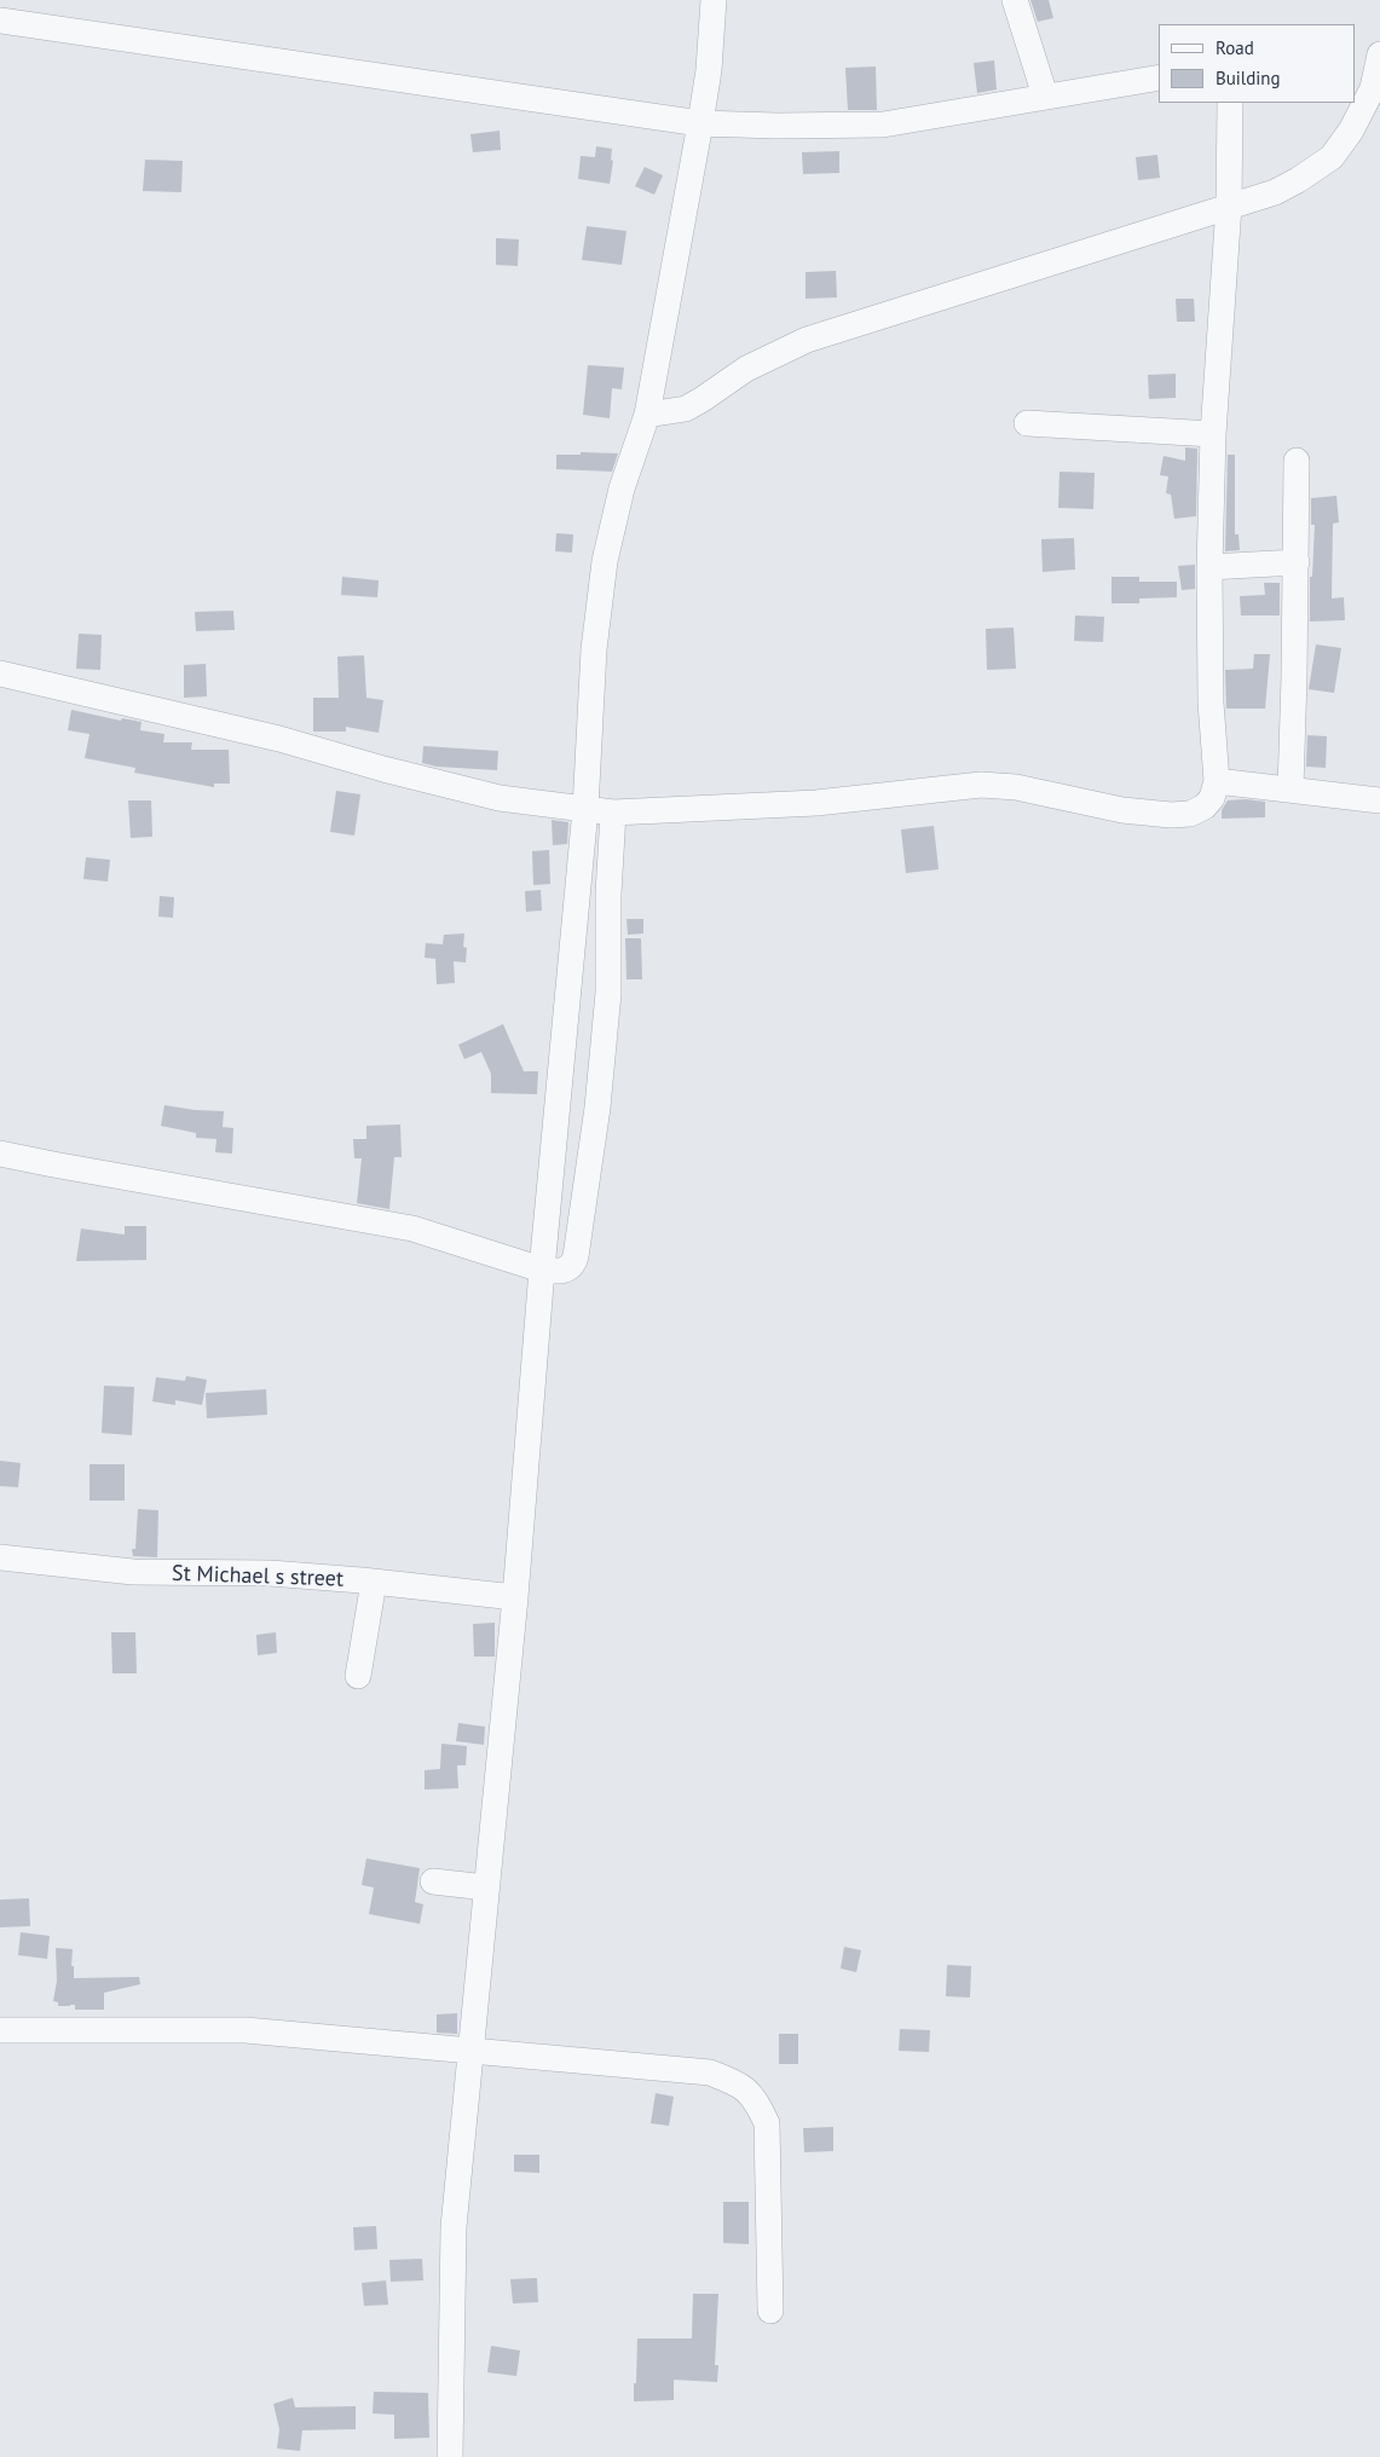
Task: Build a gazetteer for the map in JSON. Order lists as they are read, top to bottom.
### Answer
{
  "streets": {
    "street": ["St Michael s street"]
  },
  "legend": ["Road", "Building"]
}
